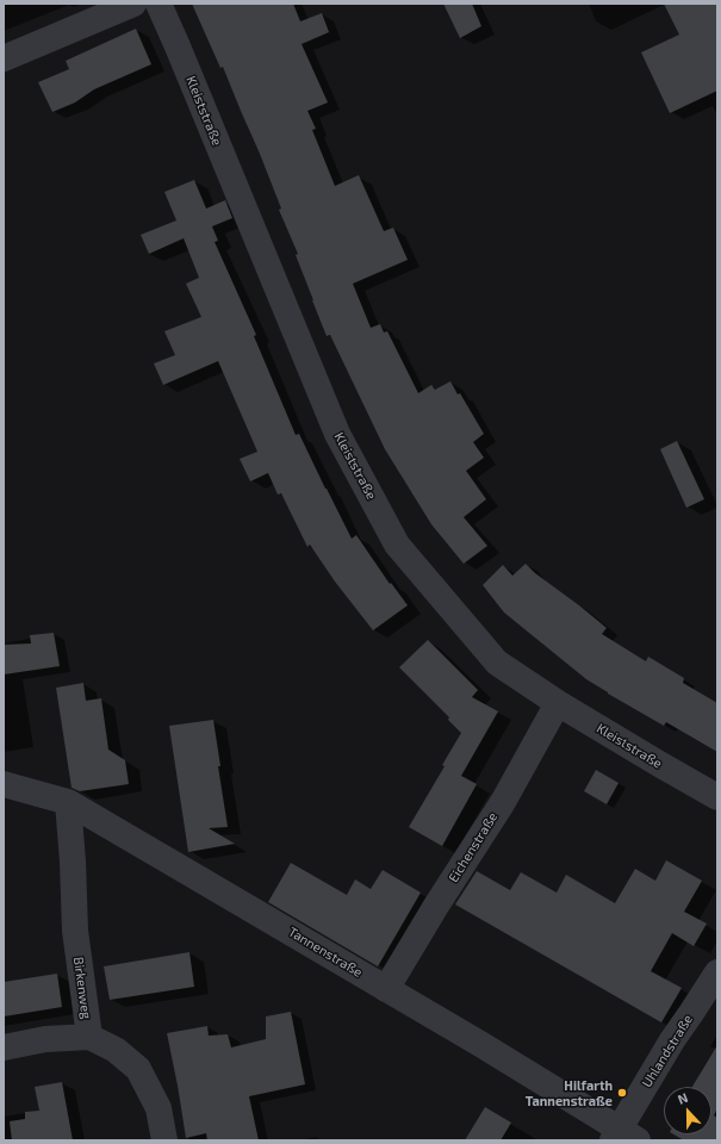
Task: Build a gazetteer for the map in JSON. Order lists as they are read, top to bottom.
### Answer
{
  "streets": {
    "street": [
      "Kleiststraße",
      "Eichenstraße",
      "Tannenstraße",
      "Birkenweg",
      "Uhlandstraße"
    ]
  },
  "crossings": [
    ["Kleiststraße", "Eichenstraße"],
    ["Eichenstraße", "Tannenstraße"],
    ["Tannenstraße", "Birkenweg"],
    ["Tannenstraße", "Uhlandstraße"]
  ],
  "places": ["Hilfarth Tannenstraße"],
  "north": "top"
}
